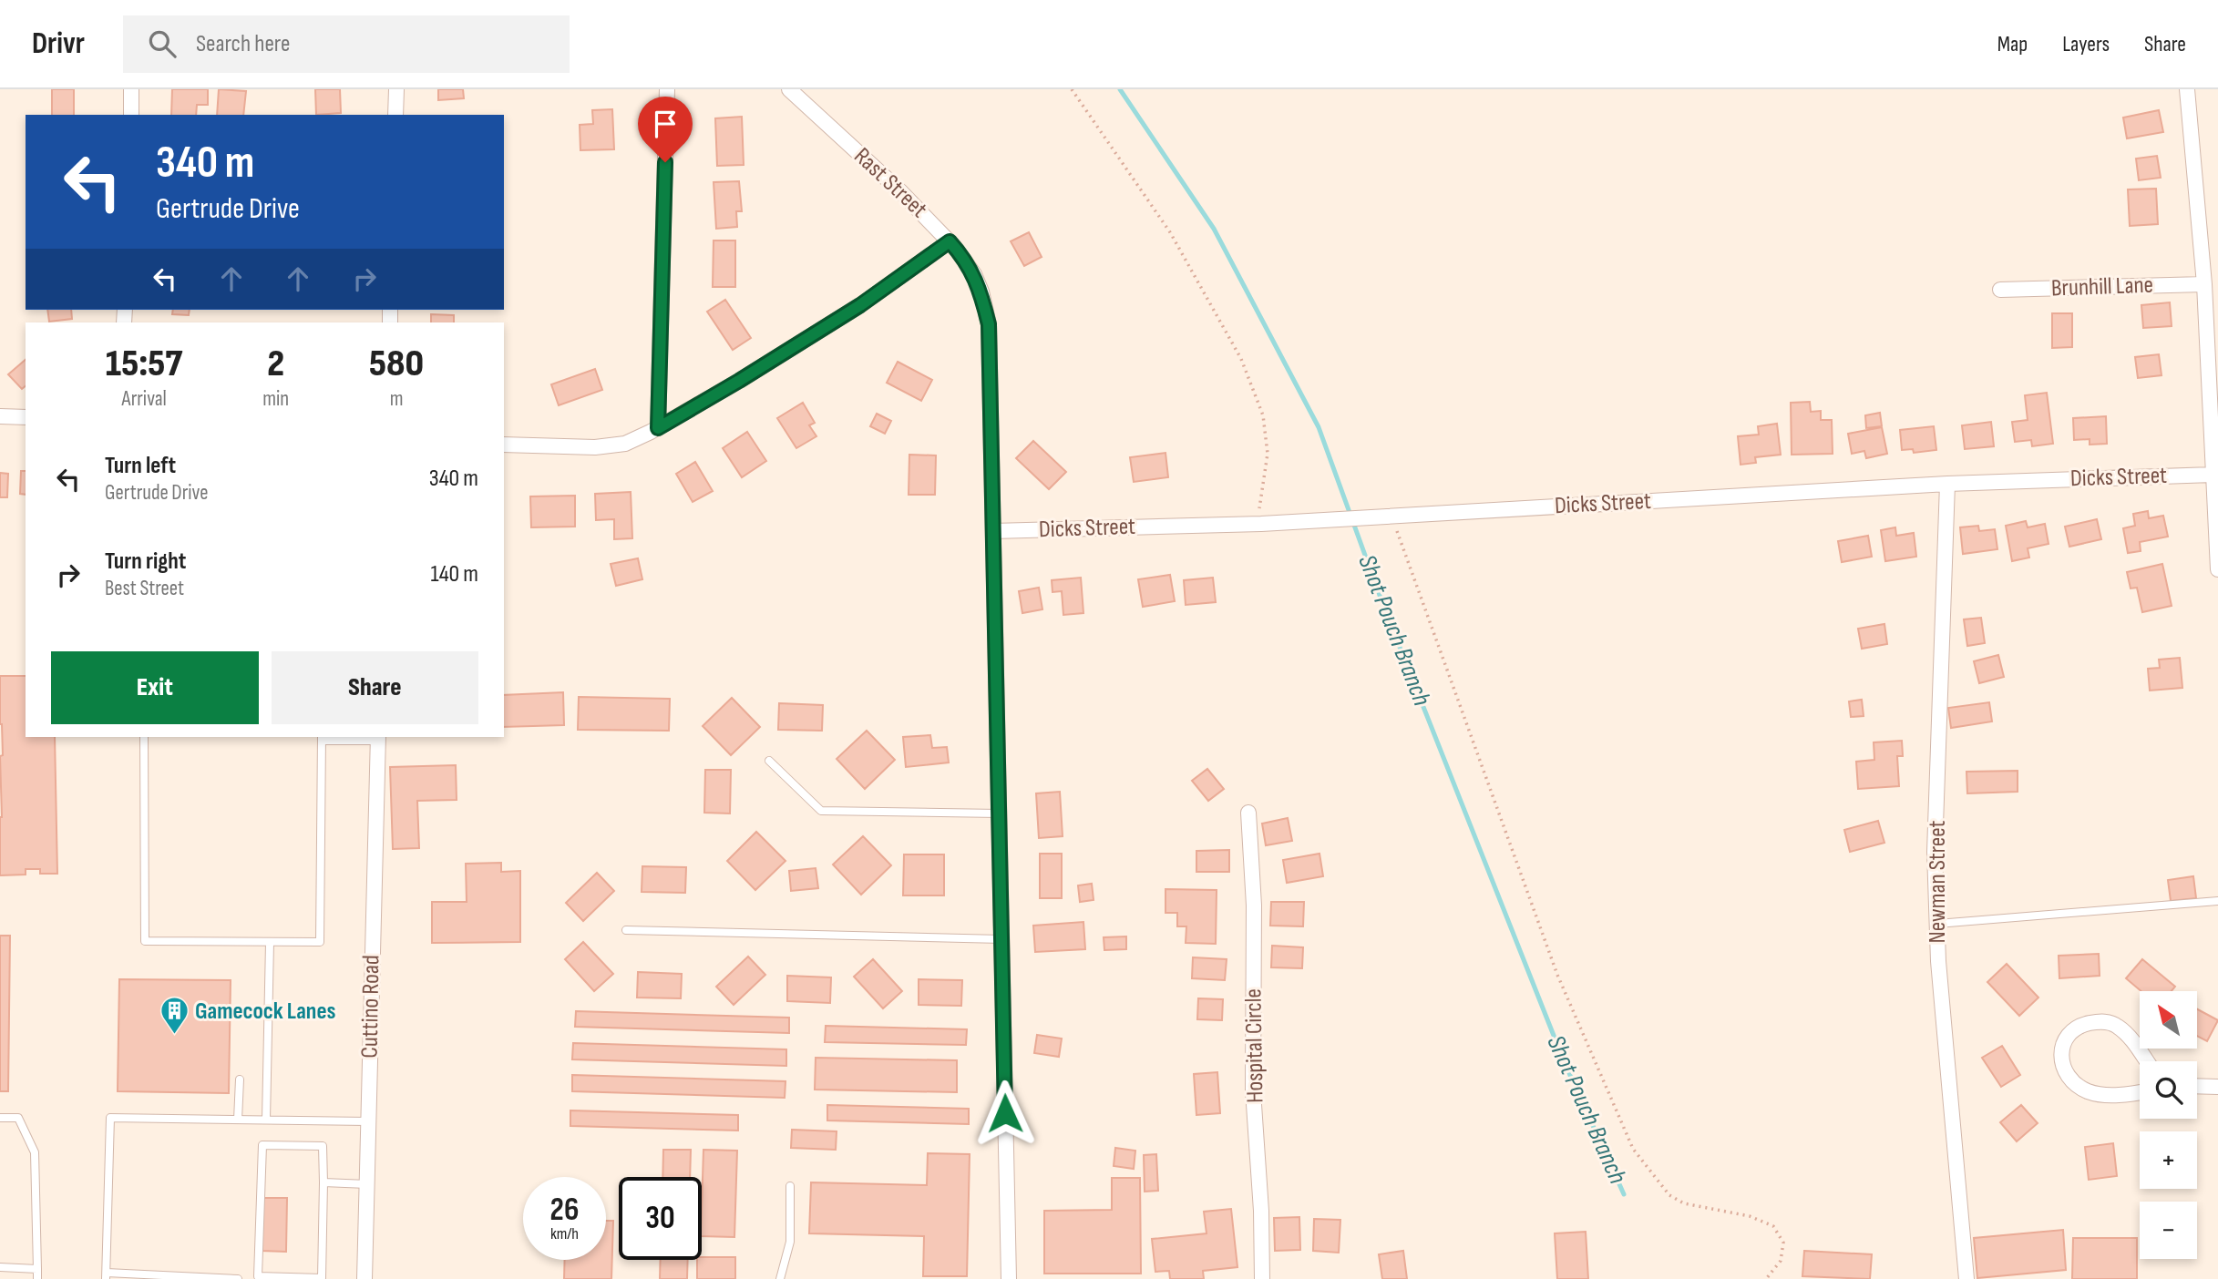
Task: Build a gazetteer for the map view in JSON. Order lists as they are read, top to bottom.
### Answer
{
  "streets": {
    "street": [
      "Rast Street",
      "Brunhill Lane",
      "Dicks Street",
      "Newman Street",
      "Cuttino Road",
      "Hospital Circle"
    ]
  },
  "crossings": [
    ["Rast Street", "Dicks Street"],
    ["Dicks Street", "Newman Street"]
  ],
  "water": ["Shot Pouch Branch"],
  "places": {
    "building": ["Gamecock Lanes"]
  },
  "north": "top left",
  "page": {
    "header": "Drivr",
    "search": "Search here",
    "nav": ["Map", "Layers", "Share"],
    "turn": ["340 m", "Gertrude Drive"],
    "eta": [
      "15:57",
      "Arrival",
      "2",
      "min",
      "580",
      "m"
    ],
    "list": [
      {
        "name": "Turn left",
        "note": "Gertrude Drive",
        "value": "340 m"
      },
      {
        "name": "Turn right",
        "note": "Best Street",
        "value": "140 m"
      }
    ],
    "buttons": ["Exit", "Share"],
    "map_buttons": ["+", "−"],
    "speed": "26 km/h",
    "limit": "30"
  }
}
